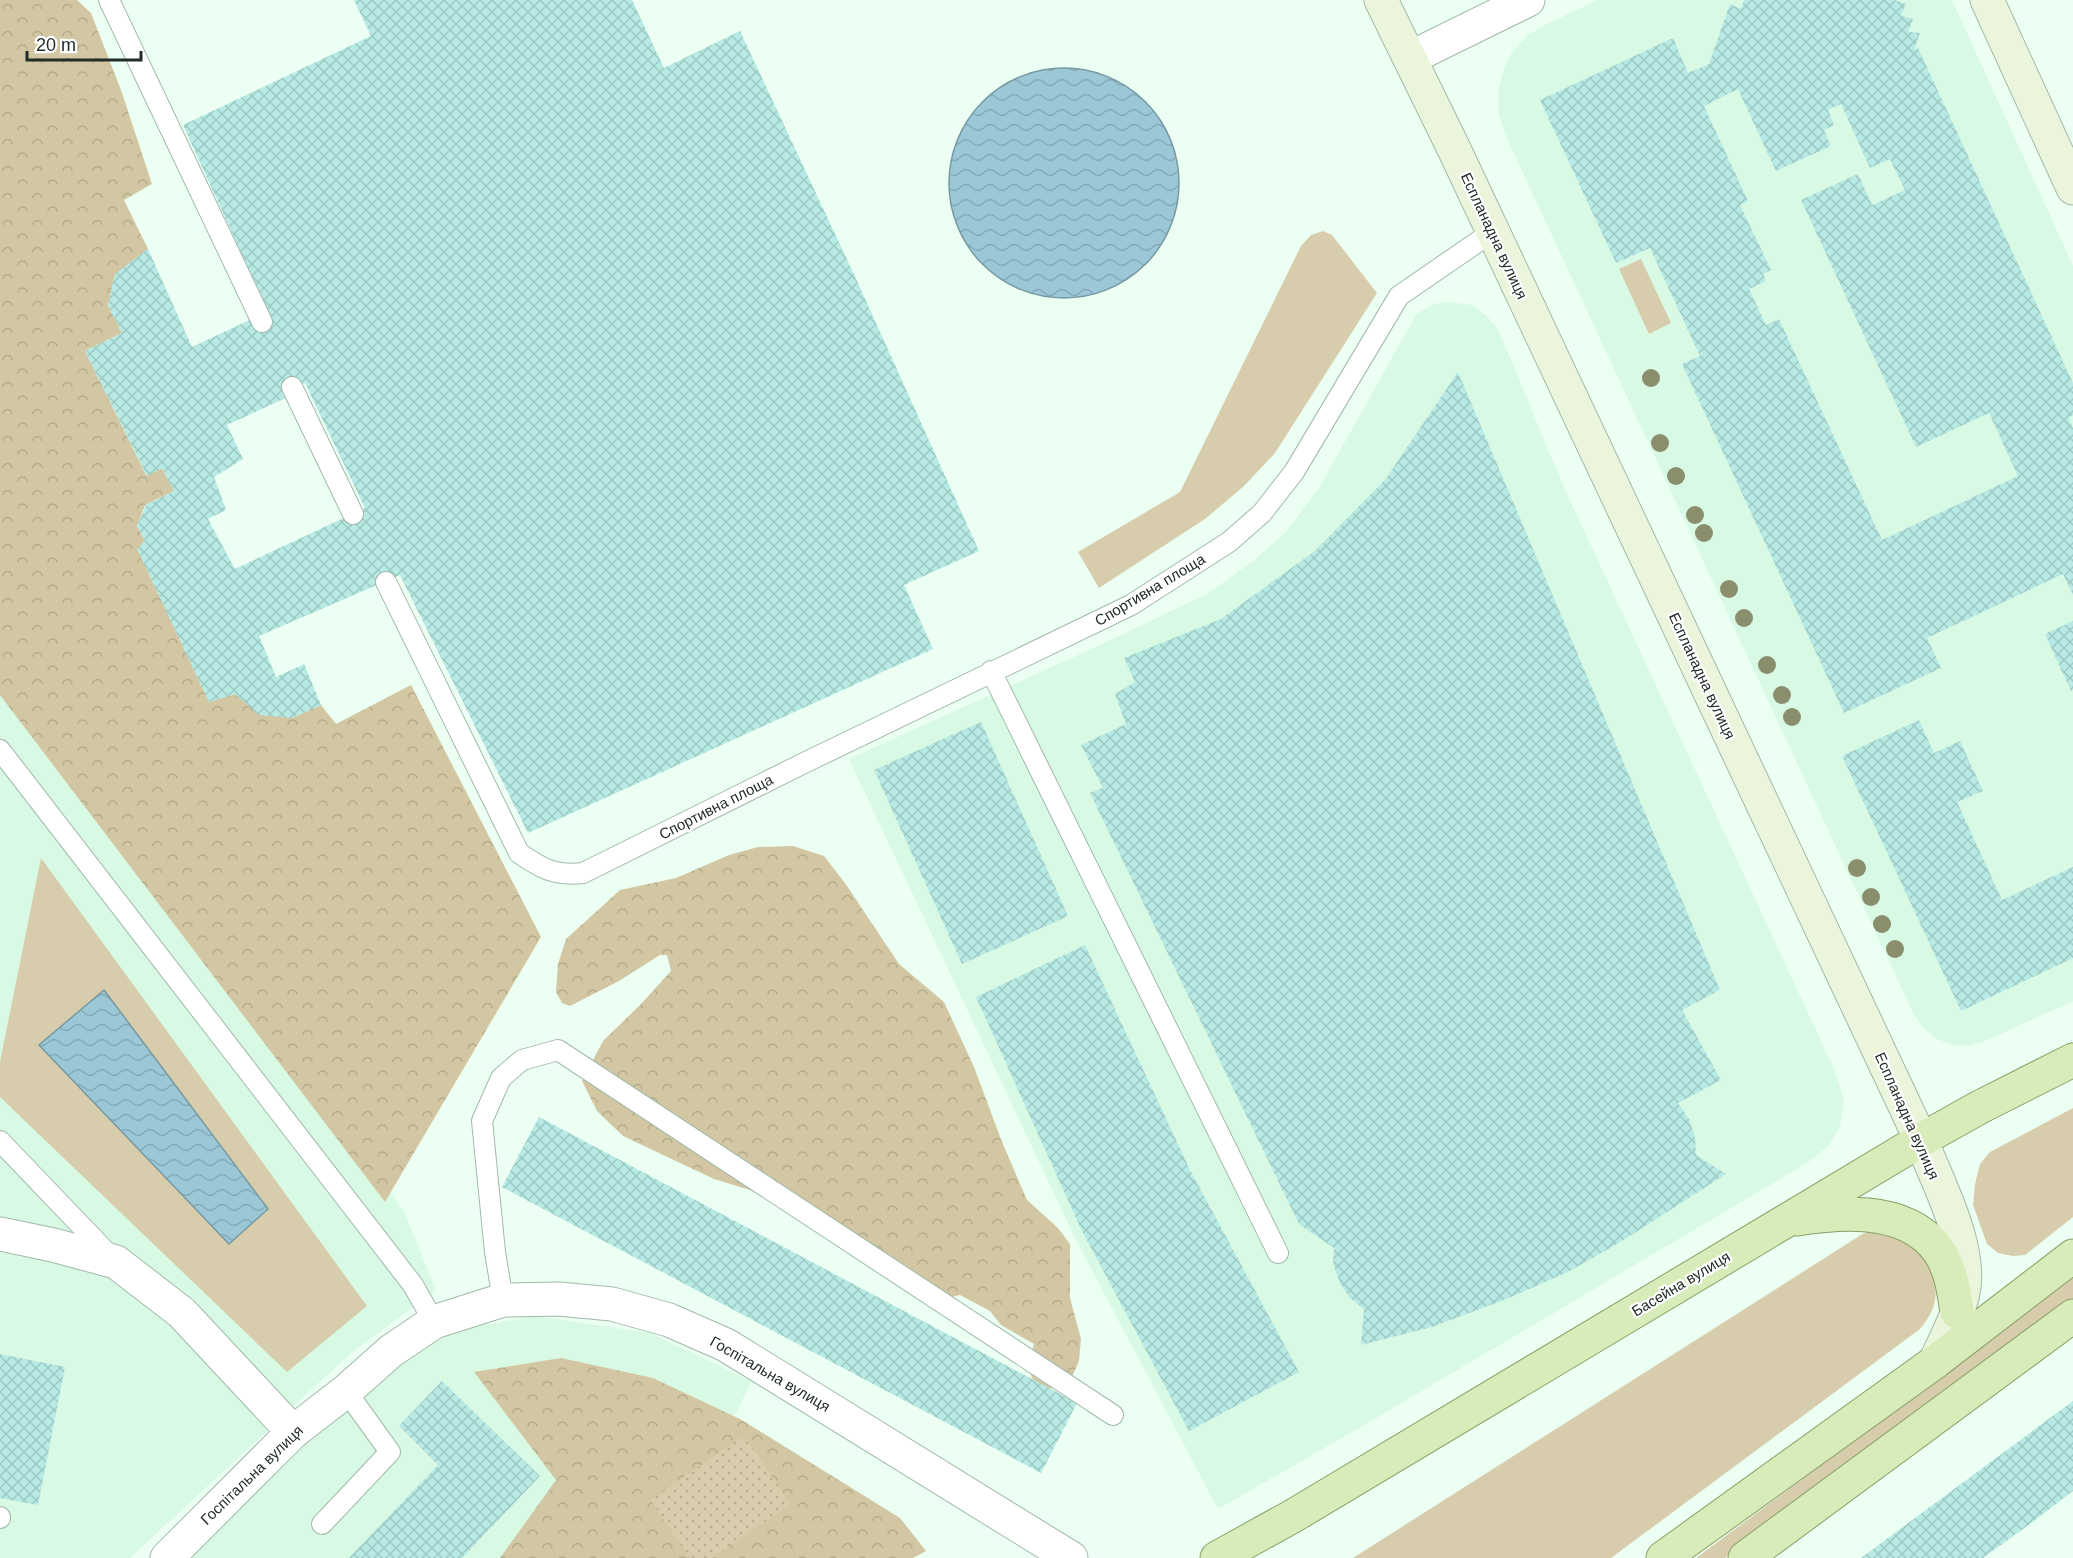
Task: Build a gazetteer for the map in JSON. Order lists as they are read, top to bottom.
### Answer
{
  "streets": {
    "main road": ["Еспланадна вулиця", "Басейна вулиця"],
    "street": ["Госпітальна вулиця"],
    "lane": ["Спортивна площа"]
  },
  "crossings": [
    ["Еспланадна вулиця", "Спортивна площа"],
    ["Еспланадна вулиця", "Басейна вулиця"]
  ],
  "scale_bar": "20 m"
}
